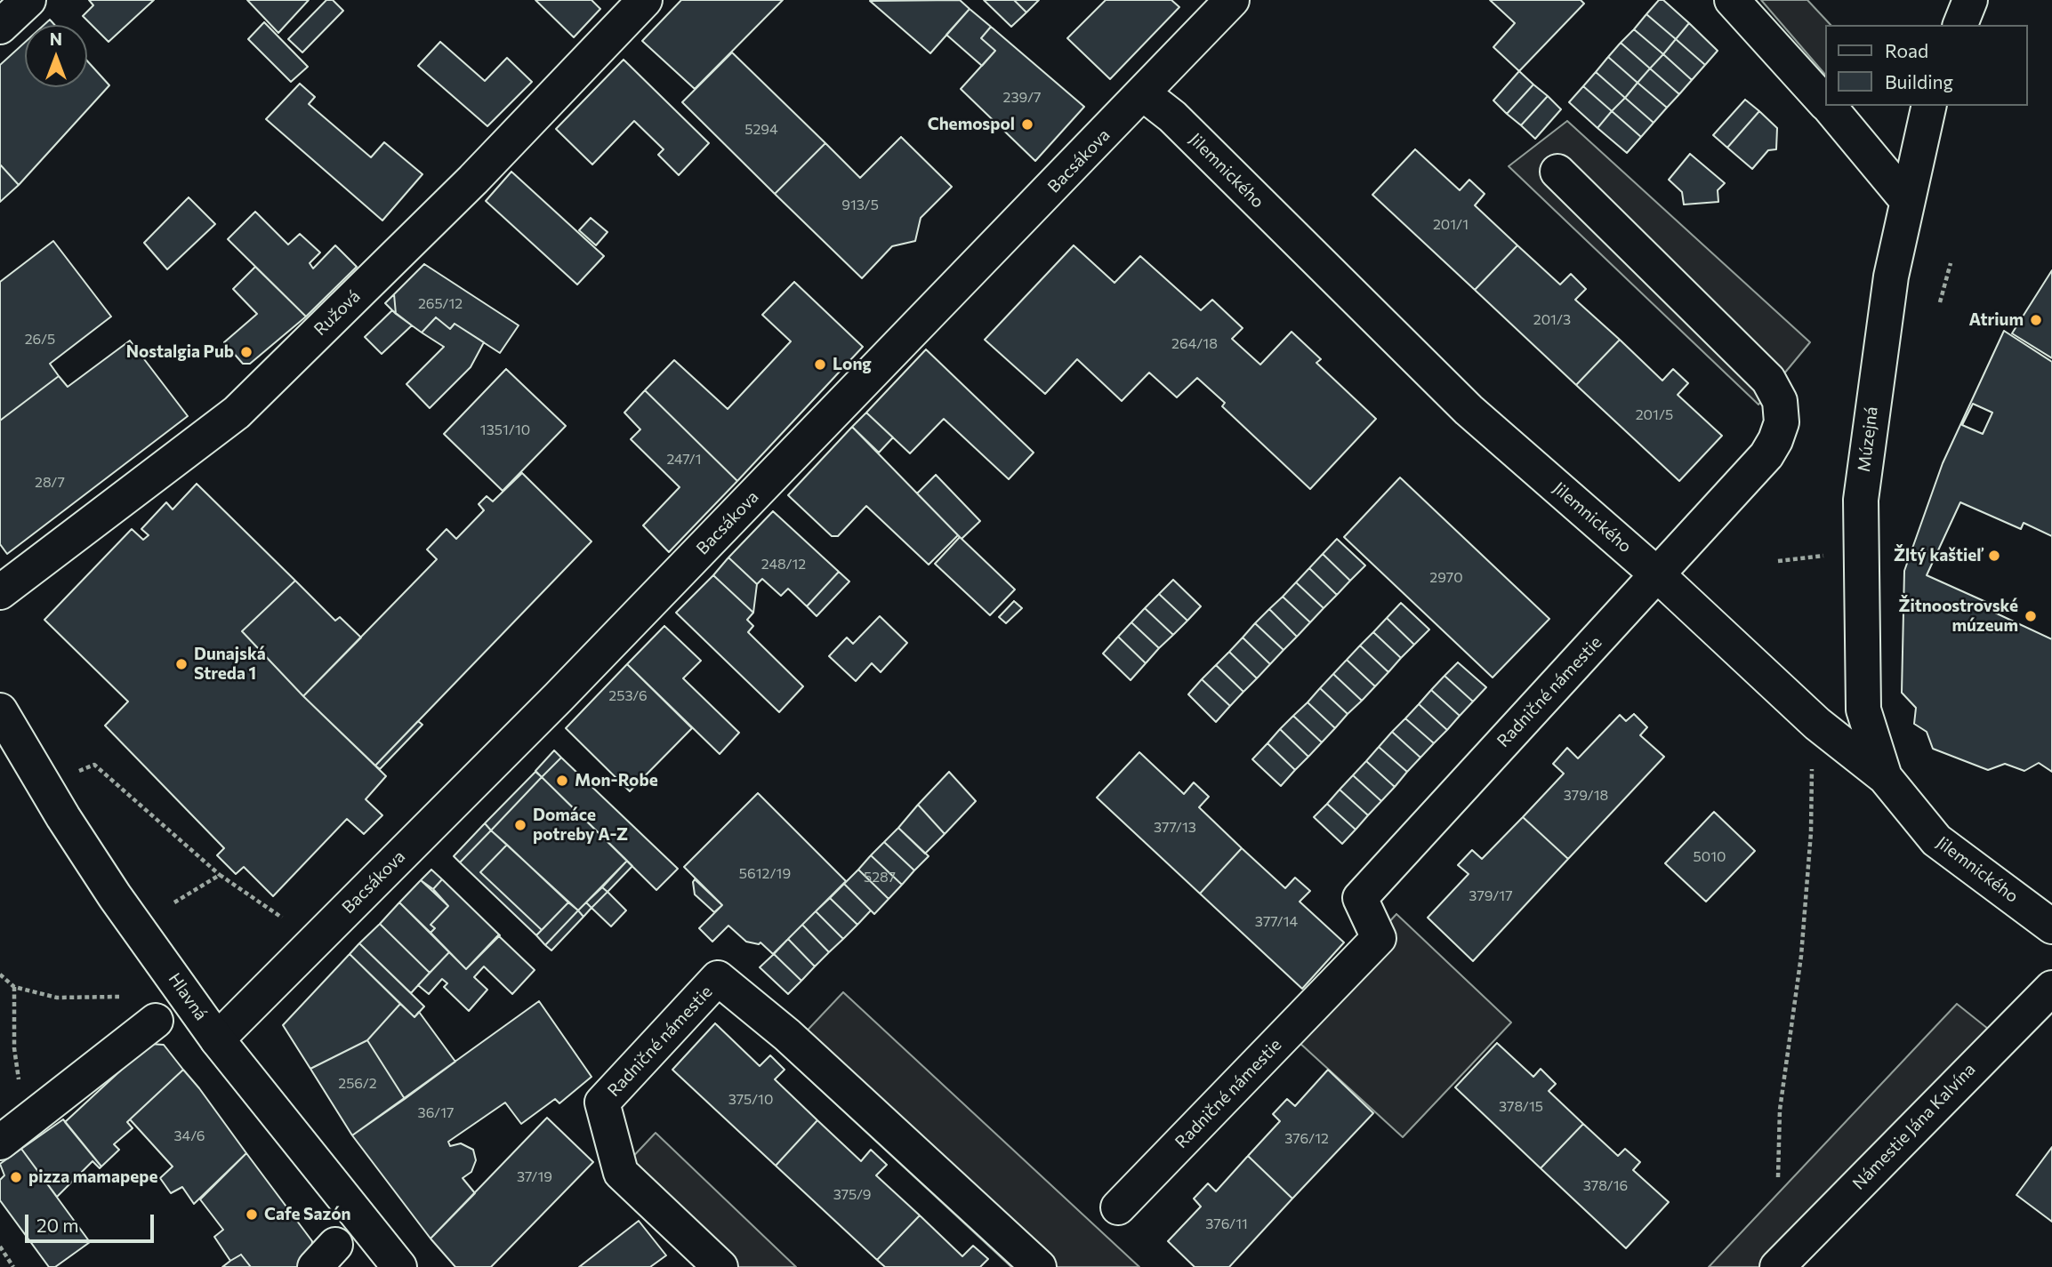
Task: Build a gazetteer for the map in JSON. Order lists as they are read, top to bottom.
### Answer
{
  "streets": {
    "street": [
      "Bacsákova",
      "Jilemnického",
      "Ružová",
      "Múzejná",
      "Radničné námestie",
      "Hlavná",
      "Námestie Jána Kalvína"
    ]
  },
  "crossings": [
    ["Bacsákova", "Jilemnického"],
    ["Bacsákova", "Hlavná"],
    ["Jilemnického", "Múzejná"],
    ["Jilemnického", "Radničné námestie"]
  ],
  "places": [
    "Chemospol",
    "Atrium",
    "Nostalgia Pub",
    "Long",
    "Žltý kaštieľ",
    "Žitnoostrovské múzeum",
    "Dunajská Streda 1",
    "Mon-Robe",
    "Domáce potreby A-Z",
    "pizza mamapepe",
    "Cafe Sazón"
  ],
  "house_numbers": [
    "239/7",
    "5294",
    "913/5",
    "201/1",
    "265/12",
    "201/3",
    "26/5",
    "264/18",
    "201/5",
    "1351/10",
    "247/1",
    "28/7",
    "248/12",
    "2970",
    "253/6",
    "379/18",
    "377/13",
    "5010",
    "5612/19",
    "5287",
    "379/17",
    "377/14",
    "256/2",
    "375/10",
    "378/15",
    "36/17",
    "34/6",
    "376/12",
    "37/19",
    "378/16",
    "375/9",
    "376/11"
  ],
  "legend": ["Road", "Building"],
  "scale_bar": "20 m",
  "north": "top"
}
